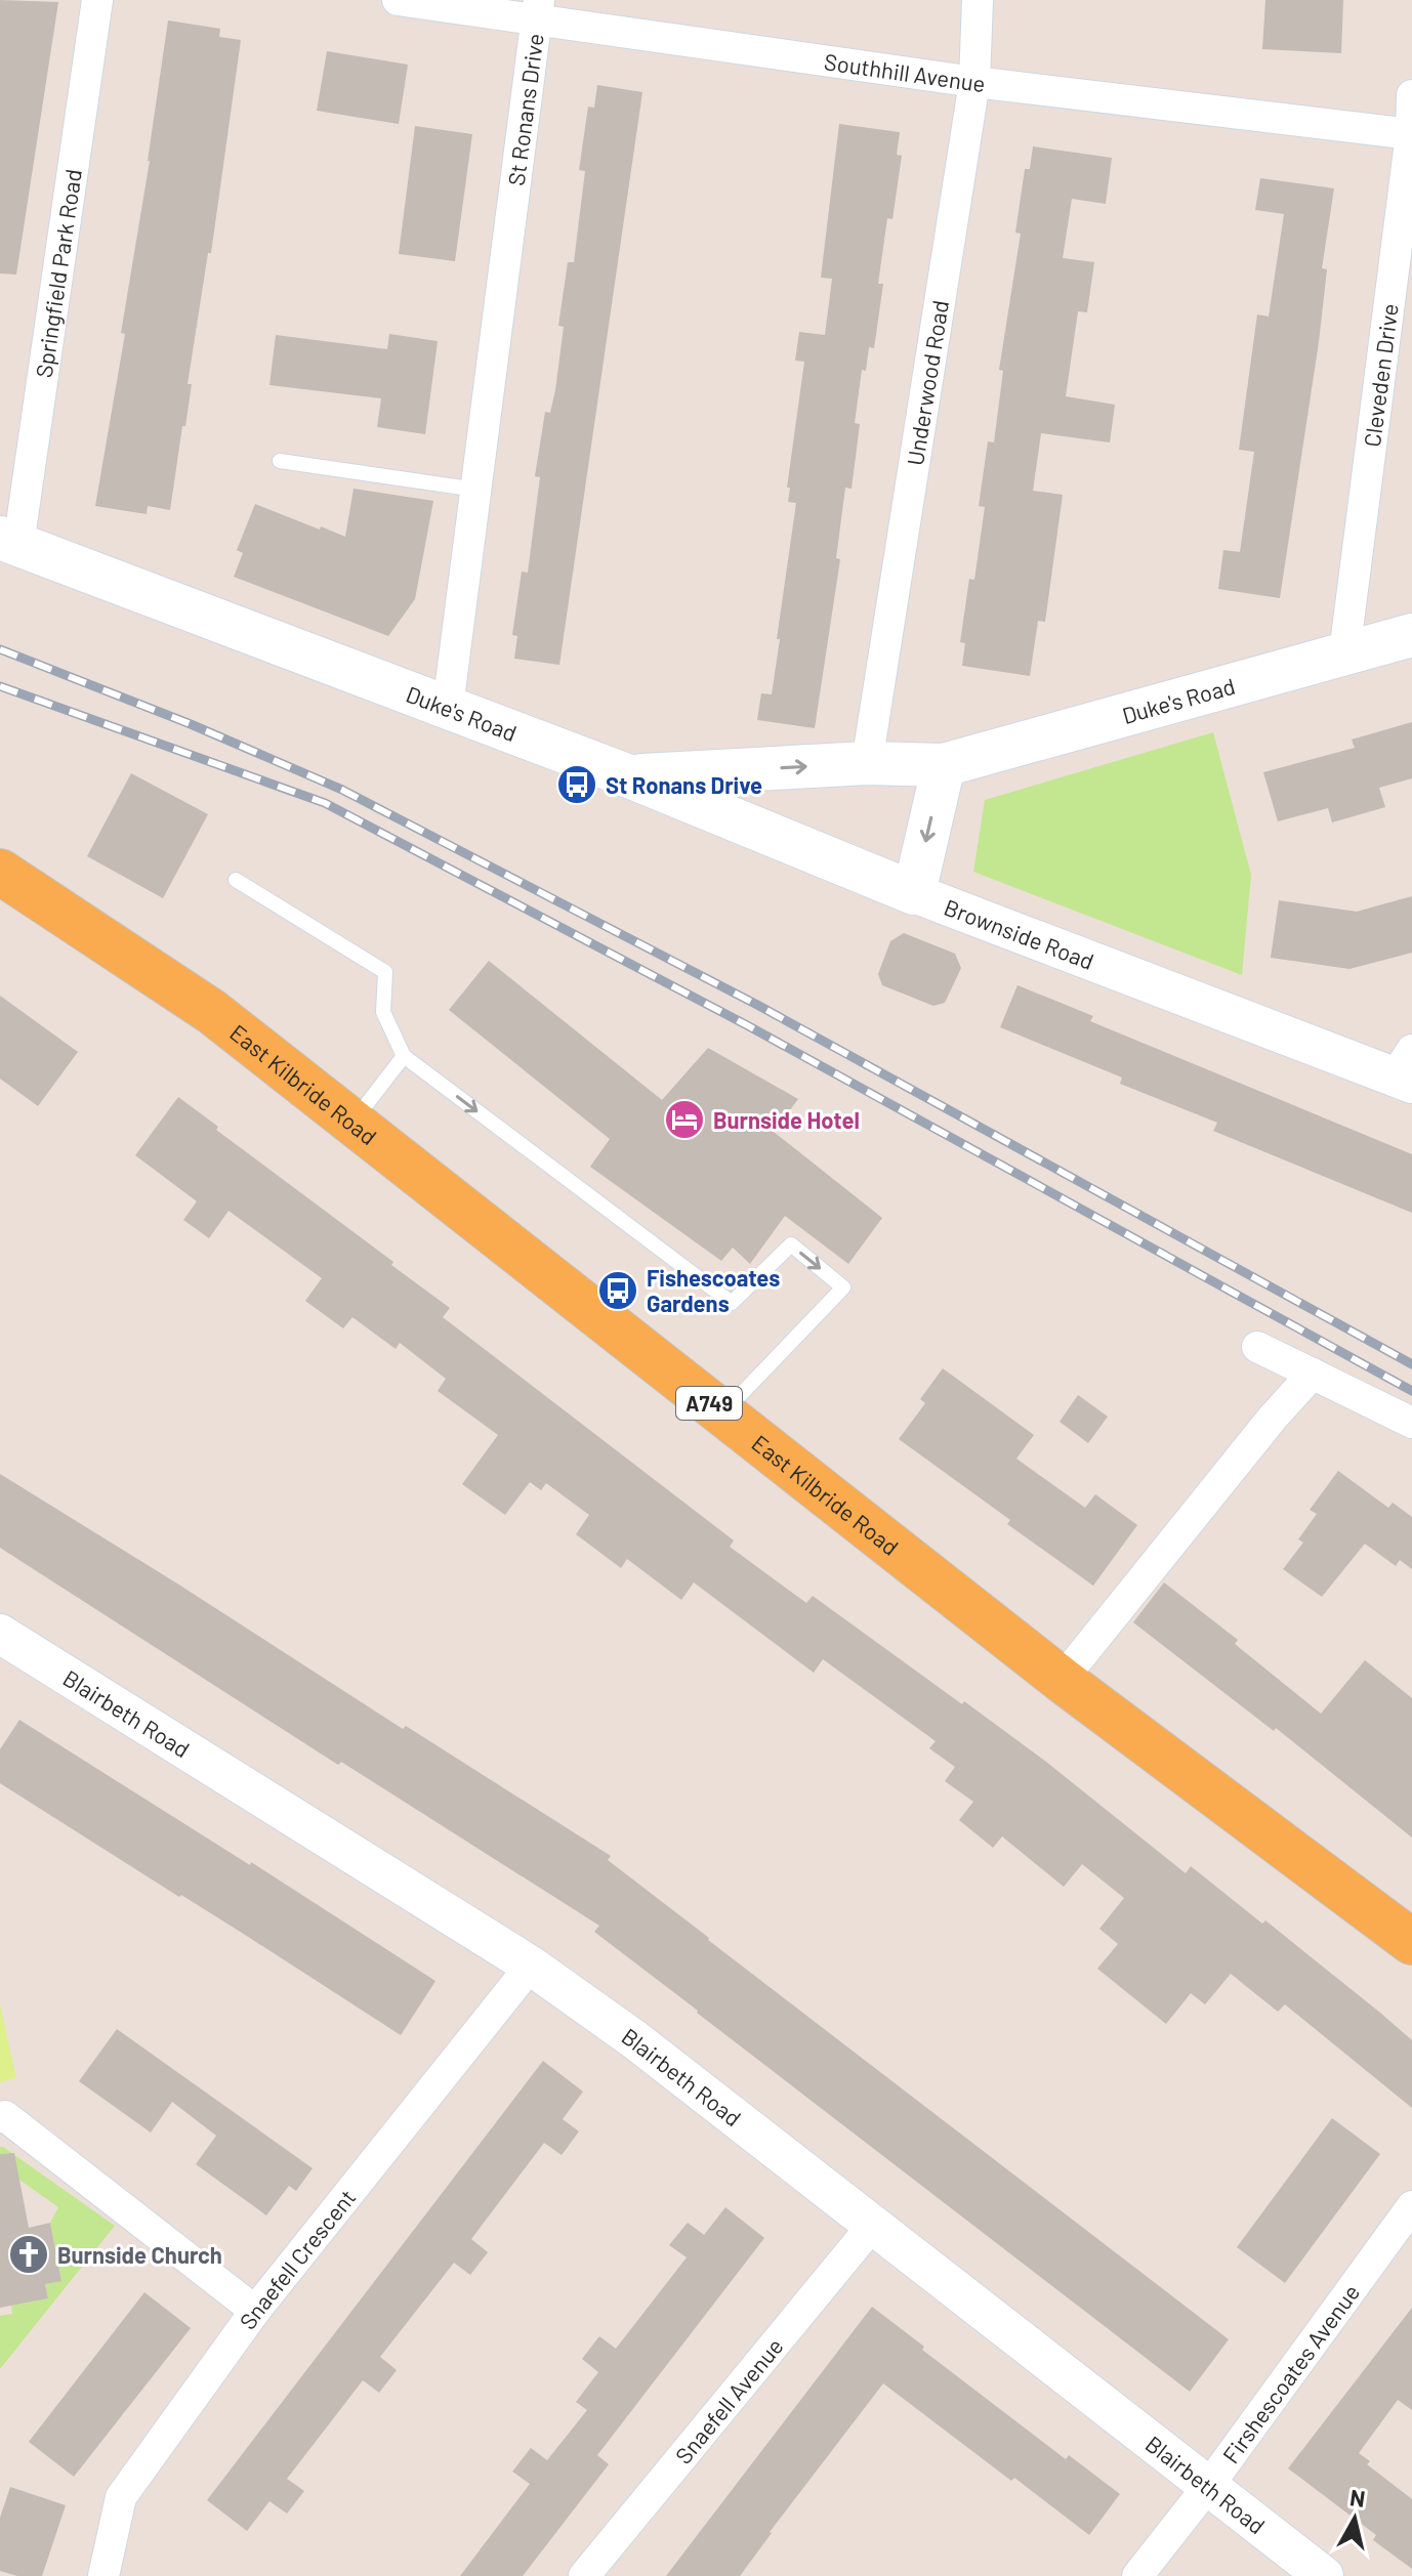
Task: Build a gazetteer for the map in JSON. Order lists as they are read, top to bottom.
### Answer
{
  "streets": {
    "main road": [
      "Duke's Road",
      "Brownside Road",
      "East Kilbride Road",
      "A749"
    ],
    "street": [
      "Southhill Avenue",
      "St Ronans Drive",
      "Springfield Park Road",
      "Cleveden Drive",
      "Underwood Road",
      "Blairbeth Road",
      "Snaefell Crescent",
      "Firshescoates Avenue",
      "Snaefell Avenue"
    ]
  },
  "crossings": [
    ["Southhill Avenue", "St Ronans Drive"],
    ["Southhill Avenue", "Cleveden Drive"],
    ["Southhill Avenue", "Underwood Road"],
    ["St Ronans Drive", "Duke's Road"],
    ["Springfield Park Road", "Duke's Road"],
    ["Cleveden Drive", "Duke's Road"],
    ["Underwood Road", "Duke's Road"],
    ["Duke's Road", "Brownside Road"],
    ["Blairbeth Road", "Snaefell Crescent"],
    ["Blairbeth Road", "Firshescoates Avenue"],
    ["Blairbeth Road", "Snaefell Avenue"]
  ],
  "places": {
    "bus stop": ["St Ronans Drive", "Fishescoates Gardens"],
    "hotel": ["Burnside Hotel"],
    "church": ["Burnside Church"]
  },
  "north": "top"
}
